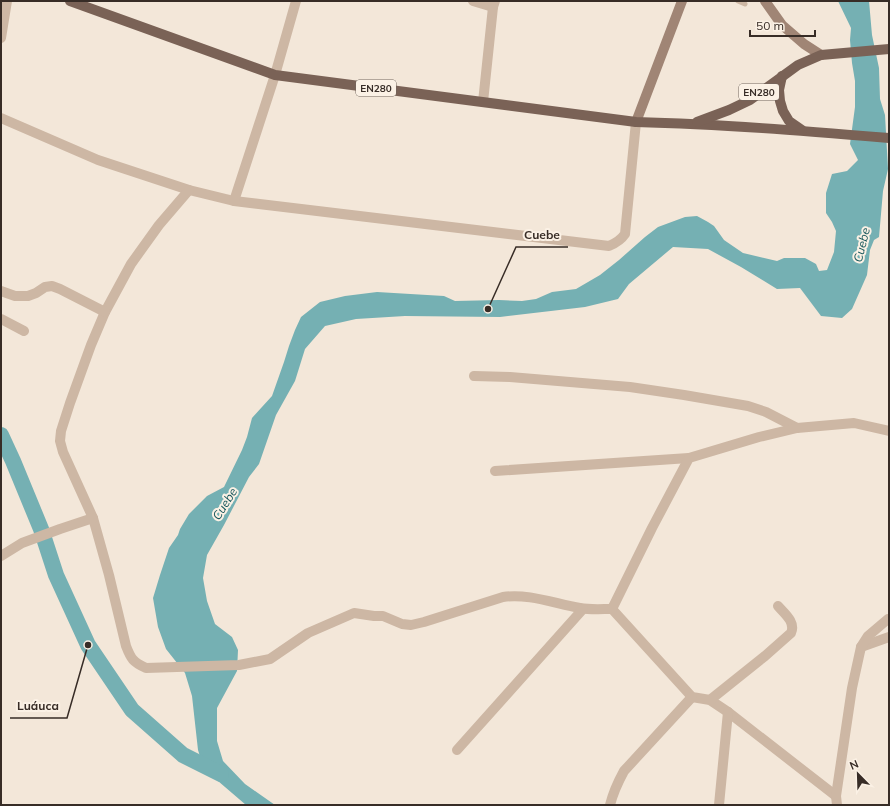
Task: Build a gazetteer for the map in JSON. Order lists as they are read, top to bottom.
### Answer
{
  "streets": {
    "main road": ["EN280"]
  },
  "water": ["Cuebe"],
  "places": ["Cuebe", "Luáuca"],
  "scale_bar": "50 m",
  "north": "top left"
}
